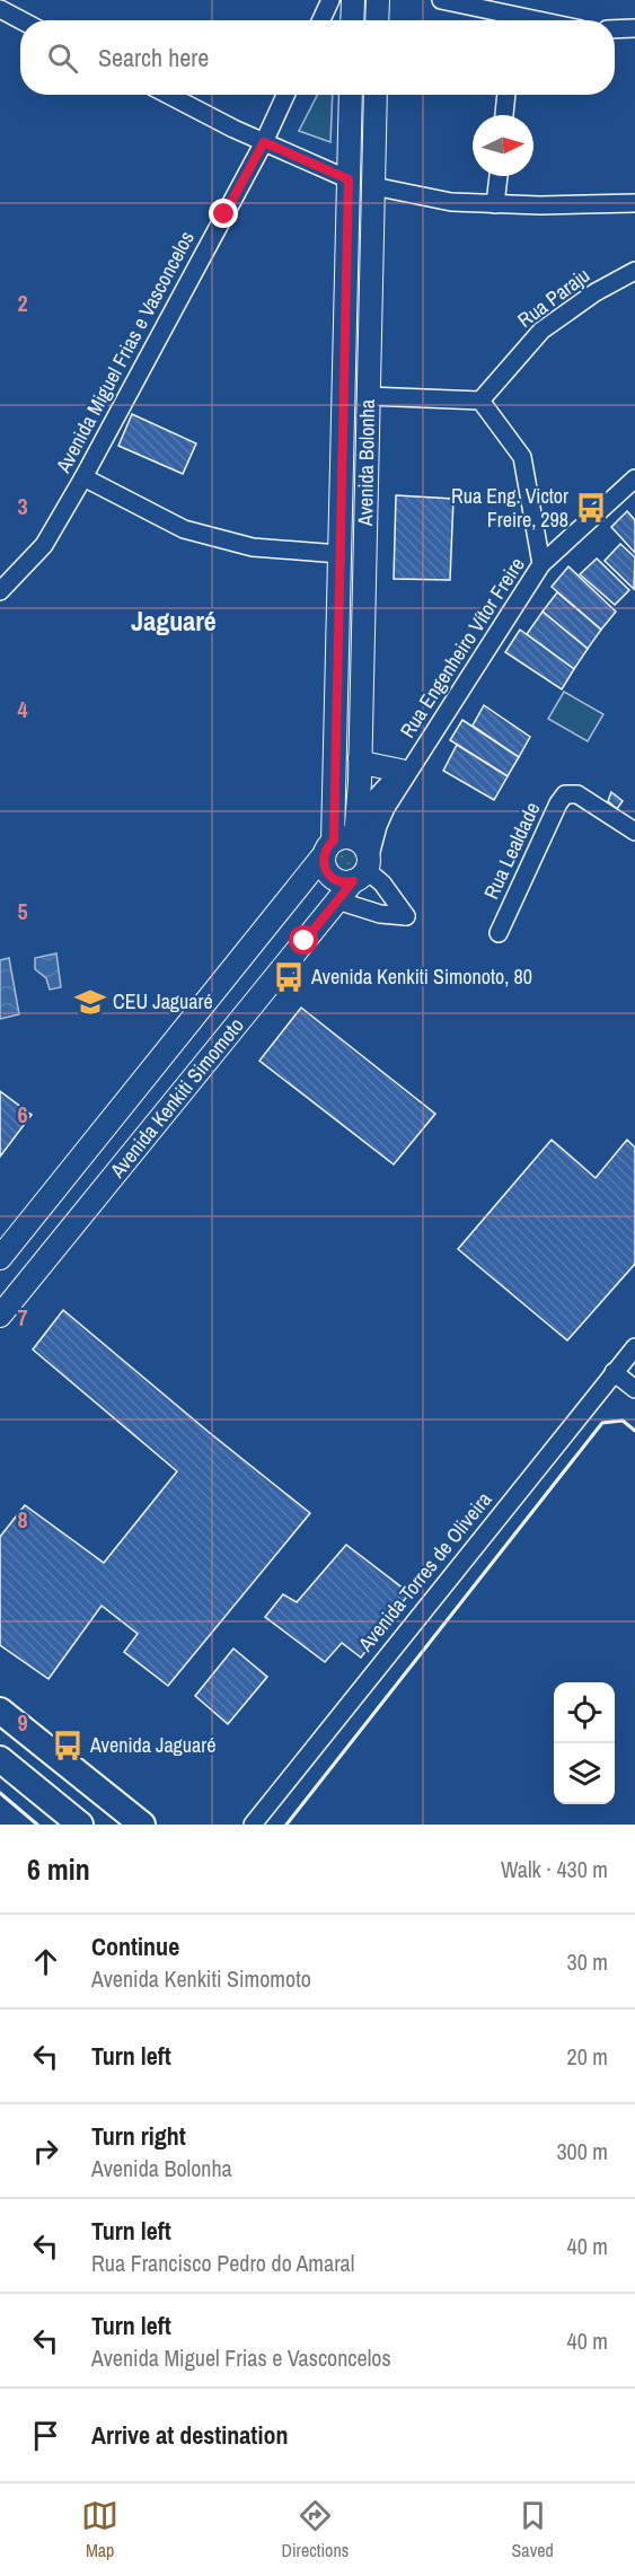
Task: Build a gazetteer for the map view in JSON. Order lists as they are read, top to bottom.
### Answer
{
  "streets": {
    "main road": ["Avenida Bolonha", "Avenida Kenkiti Simomoto"],
    "street": [
      "Rua Paraju",
      "Avenida Miguel Frias e Vasconcelos",
      "Rua Engenheiro Vítor Freire",
      "Rua Lealdade",
      "Avenida Torres de Oliveira"
    ]
  },
  "crossings": [
    ["Avenida Bolonha", "Rua Engenheiro Vítor Freire"],
    ["Avenida Bolonha", "Avenida Kenkiti Simomoto"],
    ["Rua Engenheiro Vítor Freire", "Avenida Kenkiti Simomoto"]
  ],
  "districts": ["Jaguaré"],
  "places": {
    "bus stop": ["Rua Eng. Victor Freire, 298", "Avenida Kenkiti Simonoto, 80", "Avenida Jaguaré"],
    "school or university": ["CEU Jaguaré"]
  },
  "north": "right",
  "page": {
    "search": "Search here",
    "heading": ["6 min", "Walk · 430 m"],
    "list": [
      ["Continue", "Avenida Kenkiti Simomoto", "30 m"],
      ["Turn left", "20 m"],
      ["Turn right", "Avenida Bolonha", "300 m"],
      ["Turn left", "Rua Francisco Pedro do Amaral", "40 m"],
      ["Turn left", "Avenida Miguel Frias e Vasconcelos", "40 m"],
      "Arrive at destination"
    ],
    "nav": ["Map", "Directions", "Saved"]
  },
  "grid": {
    "rows": [
      "2",
      "3",
      "4",
      "5",
      "6",
      "7",
      "8",
      "9"
    ]
  }
}
